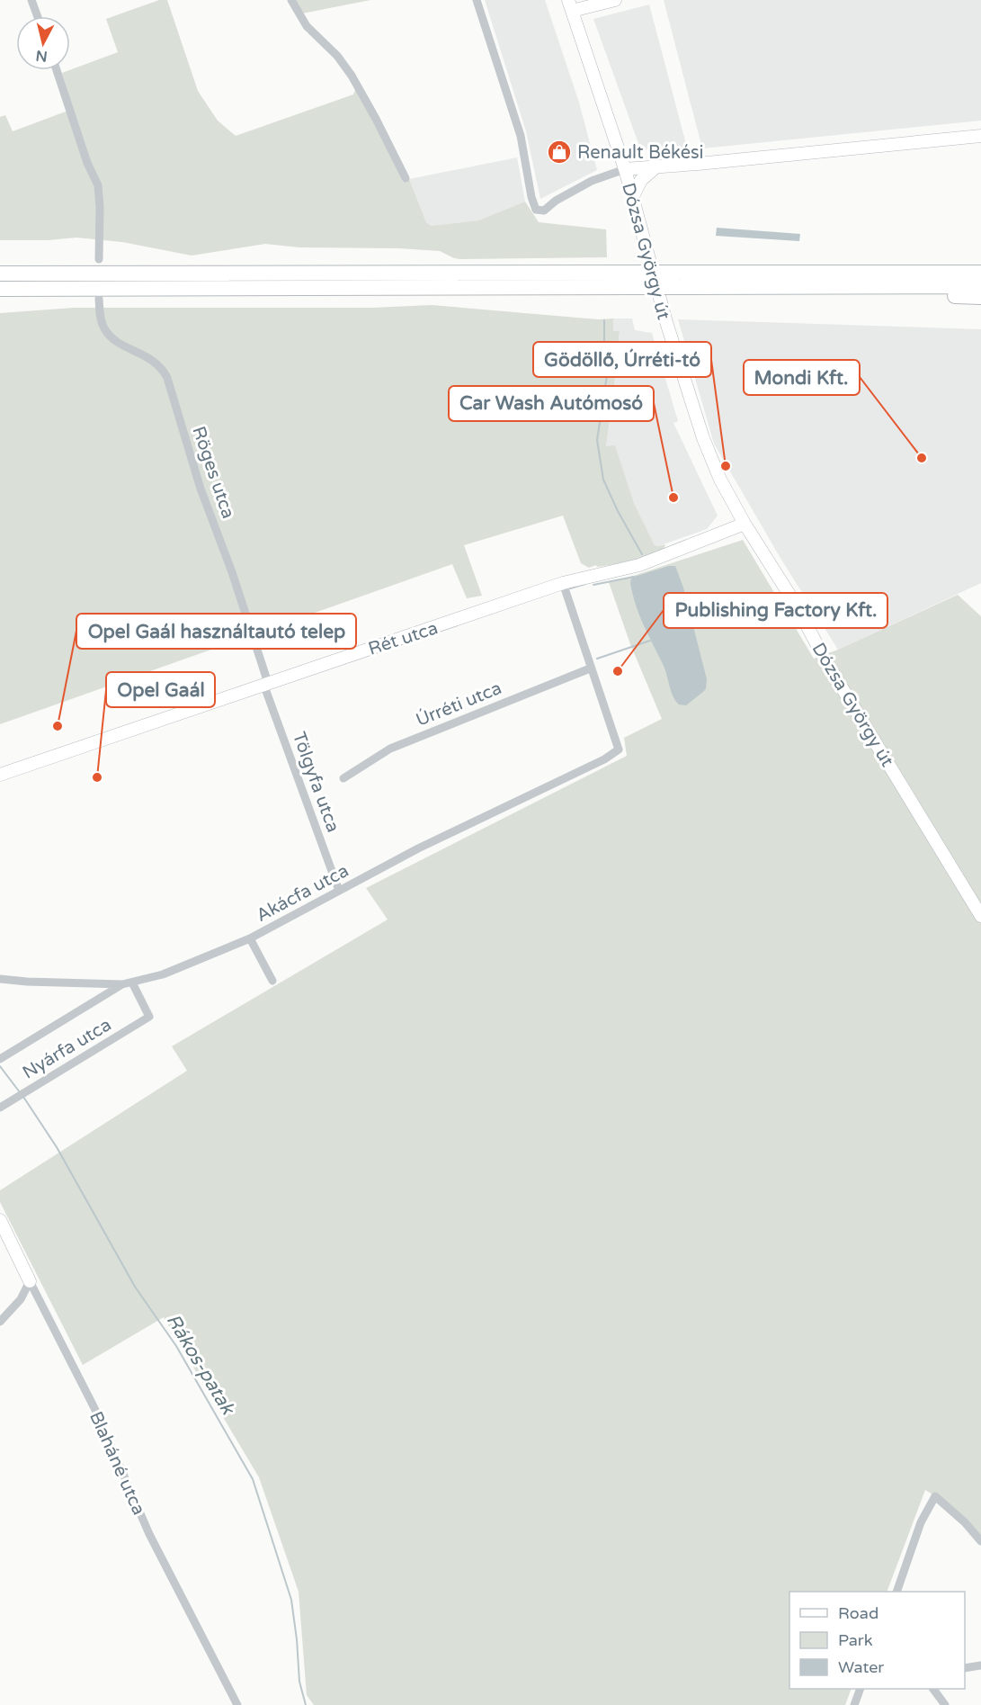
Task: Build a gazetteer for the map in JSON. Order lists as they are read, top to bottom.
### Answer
{
  "streets": {
    "street": [
      "Dózsa György út",
      "Röges utca",
      "Rét utca",
      "Úrréti utca",
      "Tölgyfa utca",
      "Akácfa utca",
      "Nyárfa utca",
      "Blaháné utca"
    ]
  },
  "crossings": [
    ["Dózsa György út", "Rét utca"],
    ["Röges utca", "Rét utca"],
    ["Röges utca", "Tölgyfa utca"],
    ["Rét utca", "Tölgyfa utca"],
    ["Úrréti utca", "Akácfa utca"],
    ["Tölgyfa utca", "Akácfa utca"],
    ["Akácfa utca", "Nyárfa utca"]
  ],
  "water": ["Rákos-patak"],
  "places": {
    "shop": ["Renault Békési"],
    "other": [
      "Mondi Kft.",
      "Gödöllő, Úrréti-tó",
      "Car Wash Autómosó",
      "Publishing Factory Kft.",
      "Opel Gaál használtautó telep",
      "Opel Gaál"
    ]
  },
  "legend": ["Road", "Park", "Water"],
  "north": "bottom"
}
